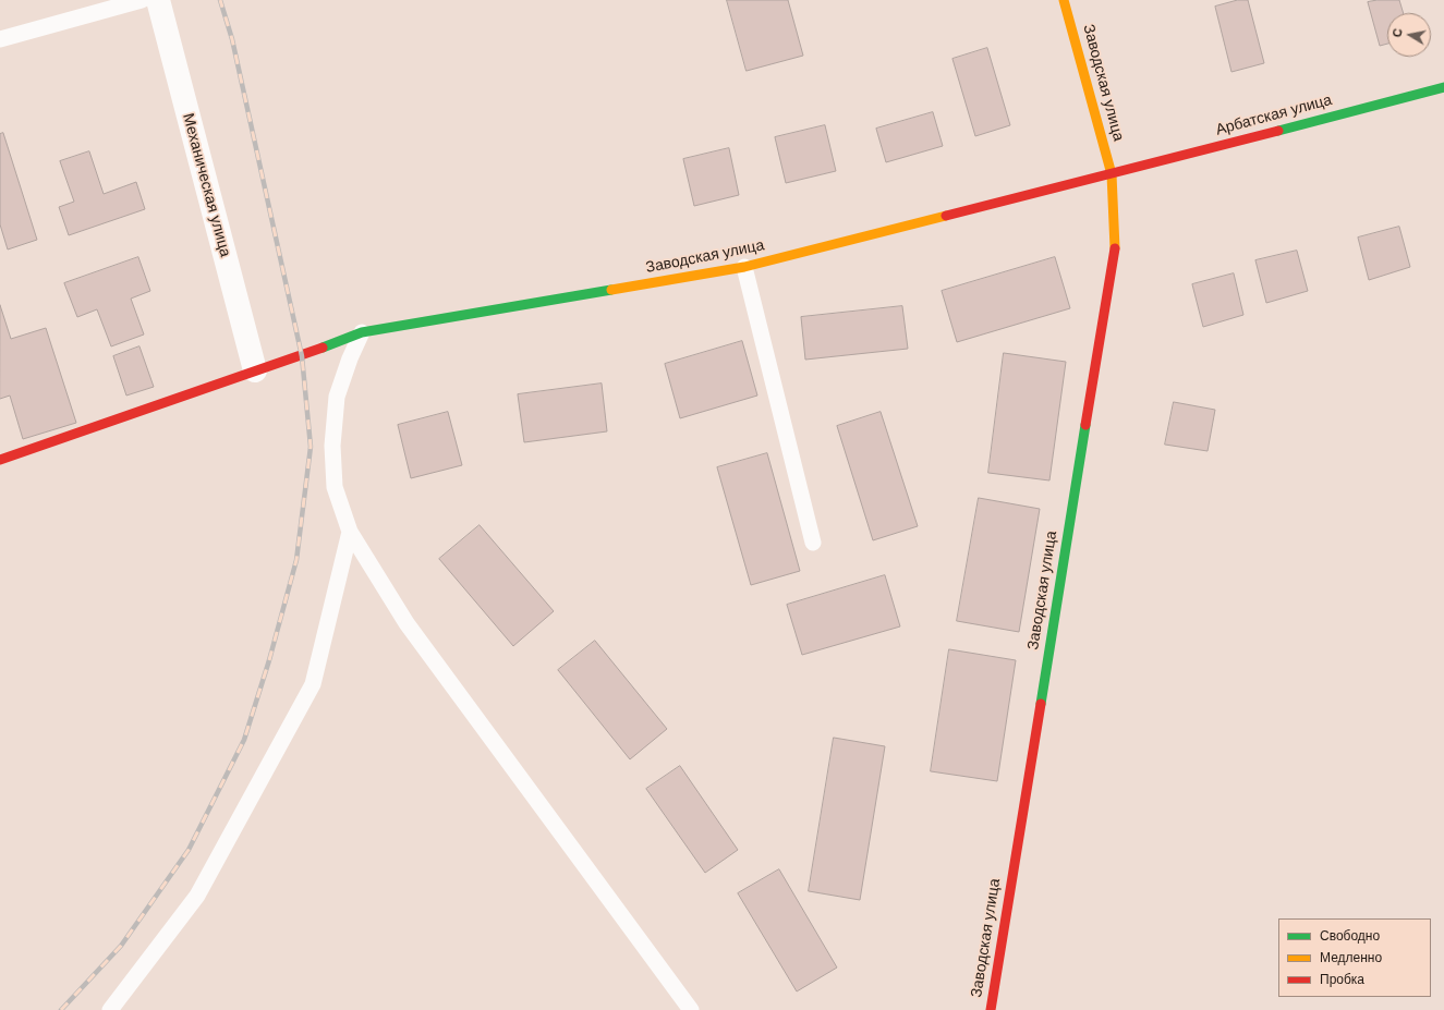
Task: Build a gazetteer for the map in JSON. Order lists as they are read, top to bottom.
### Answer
{
  "streets": {
    "street": ["Заводская улица", "Арбатская улица", "Механическая улица"]
  },
  "crossings": [
    ["Заводская улица", "Арбатская улица"],
    ["Заводская улица", "Механическая улица"]
  ],
  "legend": ["Свободно", "Медленно", "Пробка"],
  "north": "left"
}
